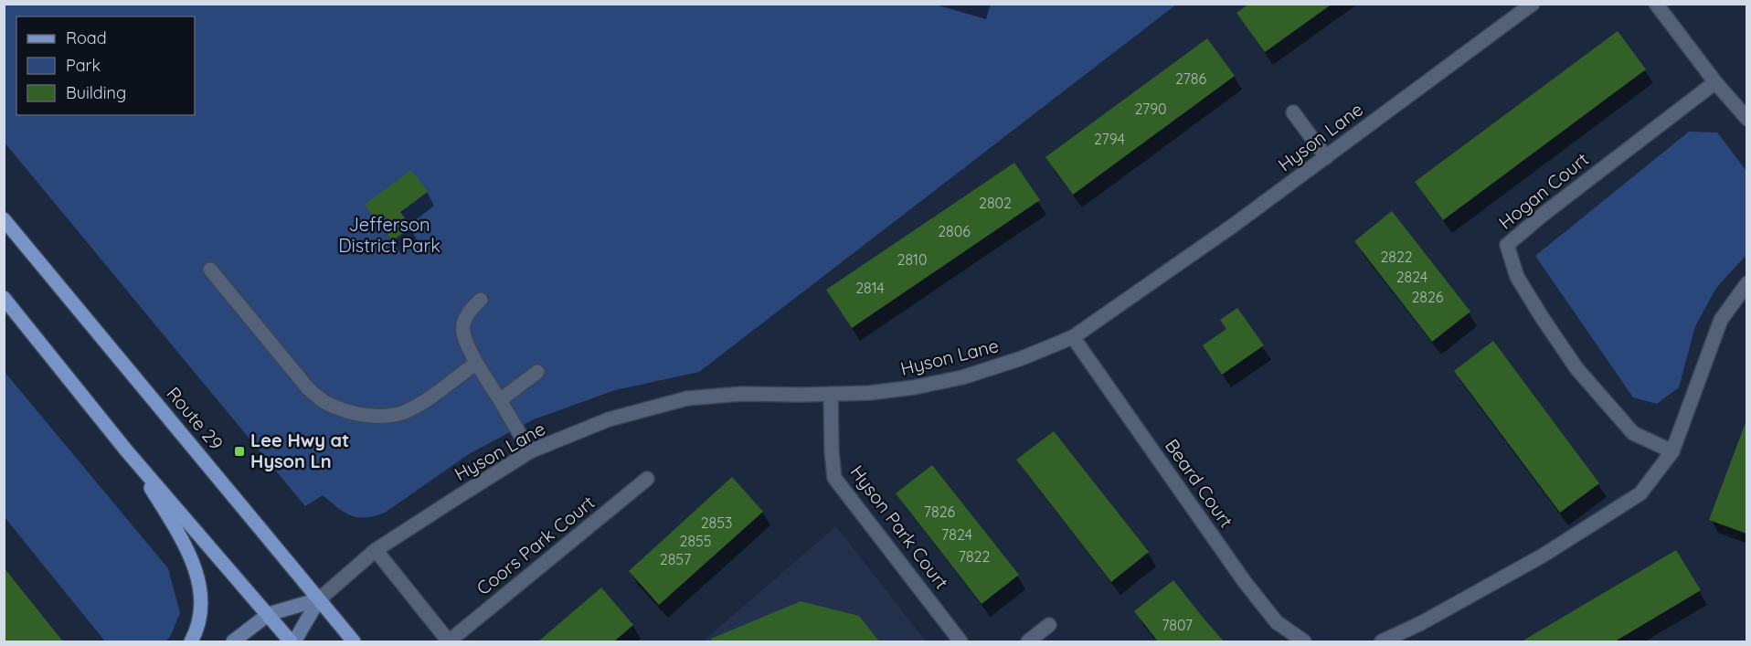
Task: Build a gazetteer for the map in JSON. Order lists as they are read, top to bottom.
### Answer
{
  "streets": {
    "main road": ["Route 29"],
    "street": [
      "Hyson Lane",
      "Hogan Court",
      "Beard Court",
      "Hyson Park Court",
      "Coors Park Court"
    ]
  },
  "crossings": [
    ["Hyson Lane", "Route 29"],
    ["Hyson Lane", "Beard Court"],
    ["Hyson Lane", "Hyson Park Court"]
  ],
  "parks": ["Jefferson District Park"],
  "places": {
    "transit": ["Lee Hwy at Hyson Ln"]
  },
  "house_numbers": [
    "2786",
    "2790",
    "2794",
    "2802",
    "2806",
    "2822",
    "2810",
    "2824",
    "2814",
    "2826",
    "7826",
    "2853",
    "7824",
    "2855",
    "7822",
    "2857",
    "7807"
  ],
  "legend": ["Road", "Park", "Building"]
}
